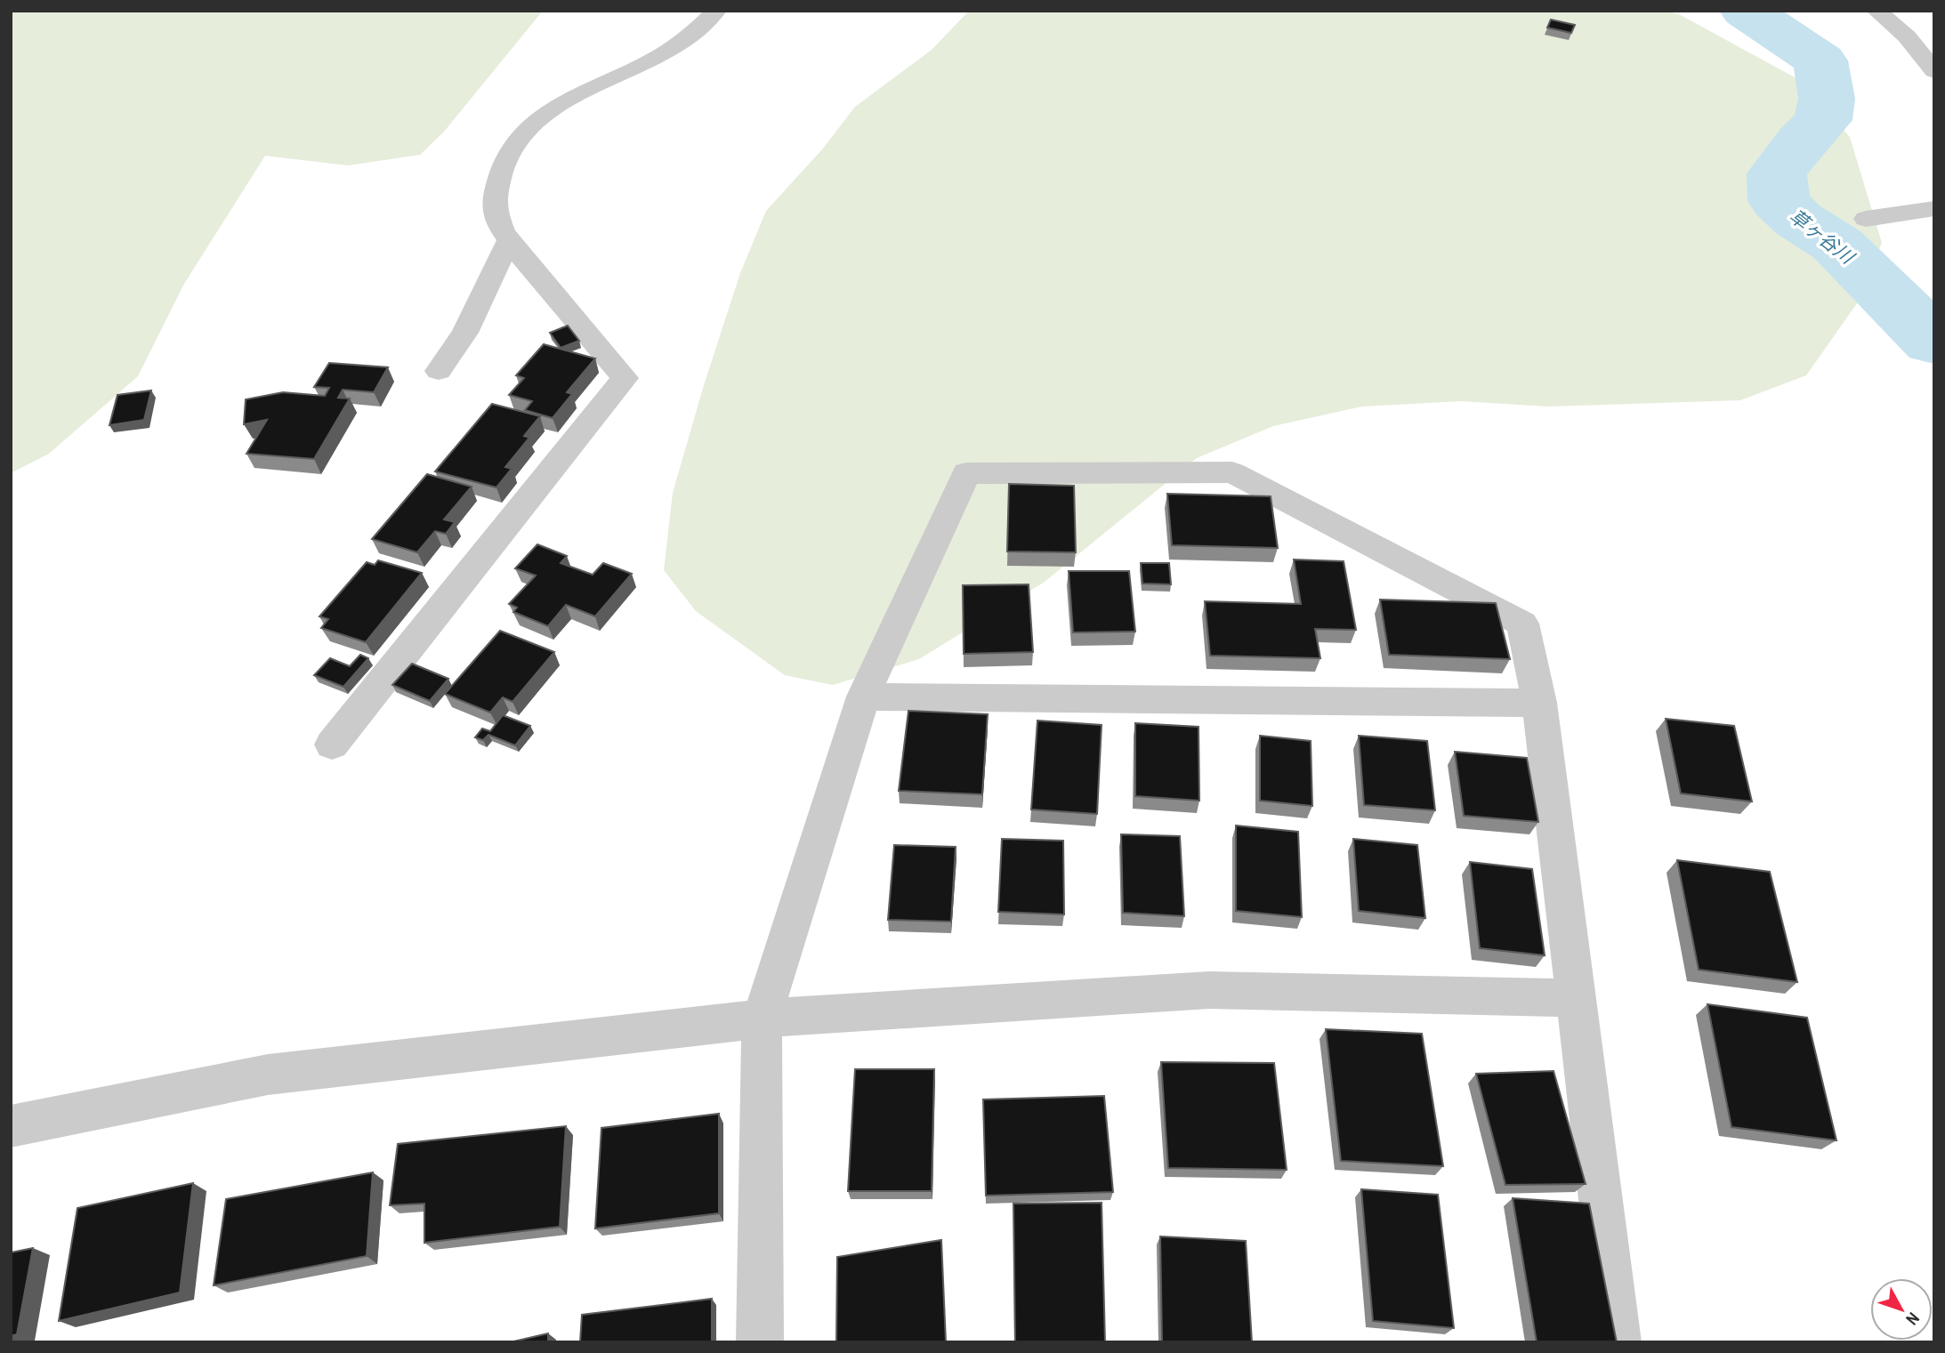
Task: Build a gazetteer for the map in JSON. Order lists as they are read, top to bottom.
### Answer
{
  "water": ["草ヶ谷川"],
  "north": "bottom right"
}
